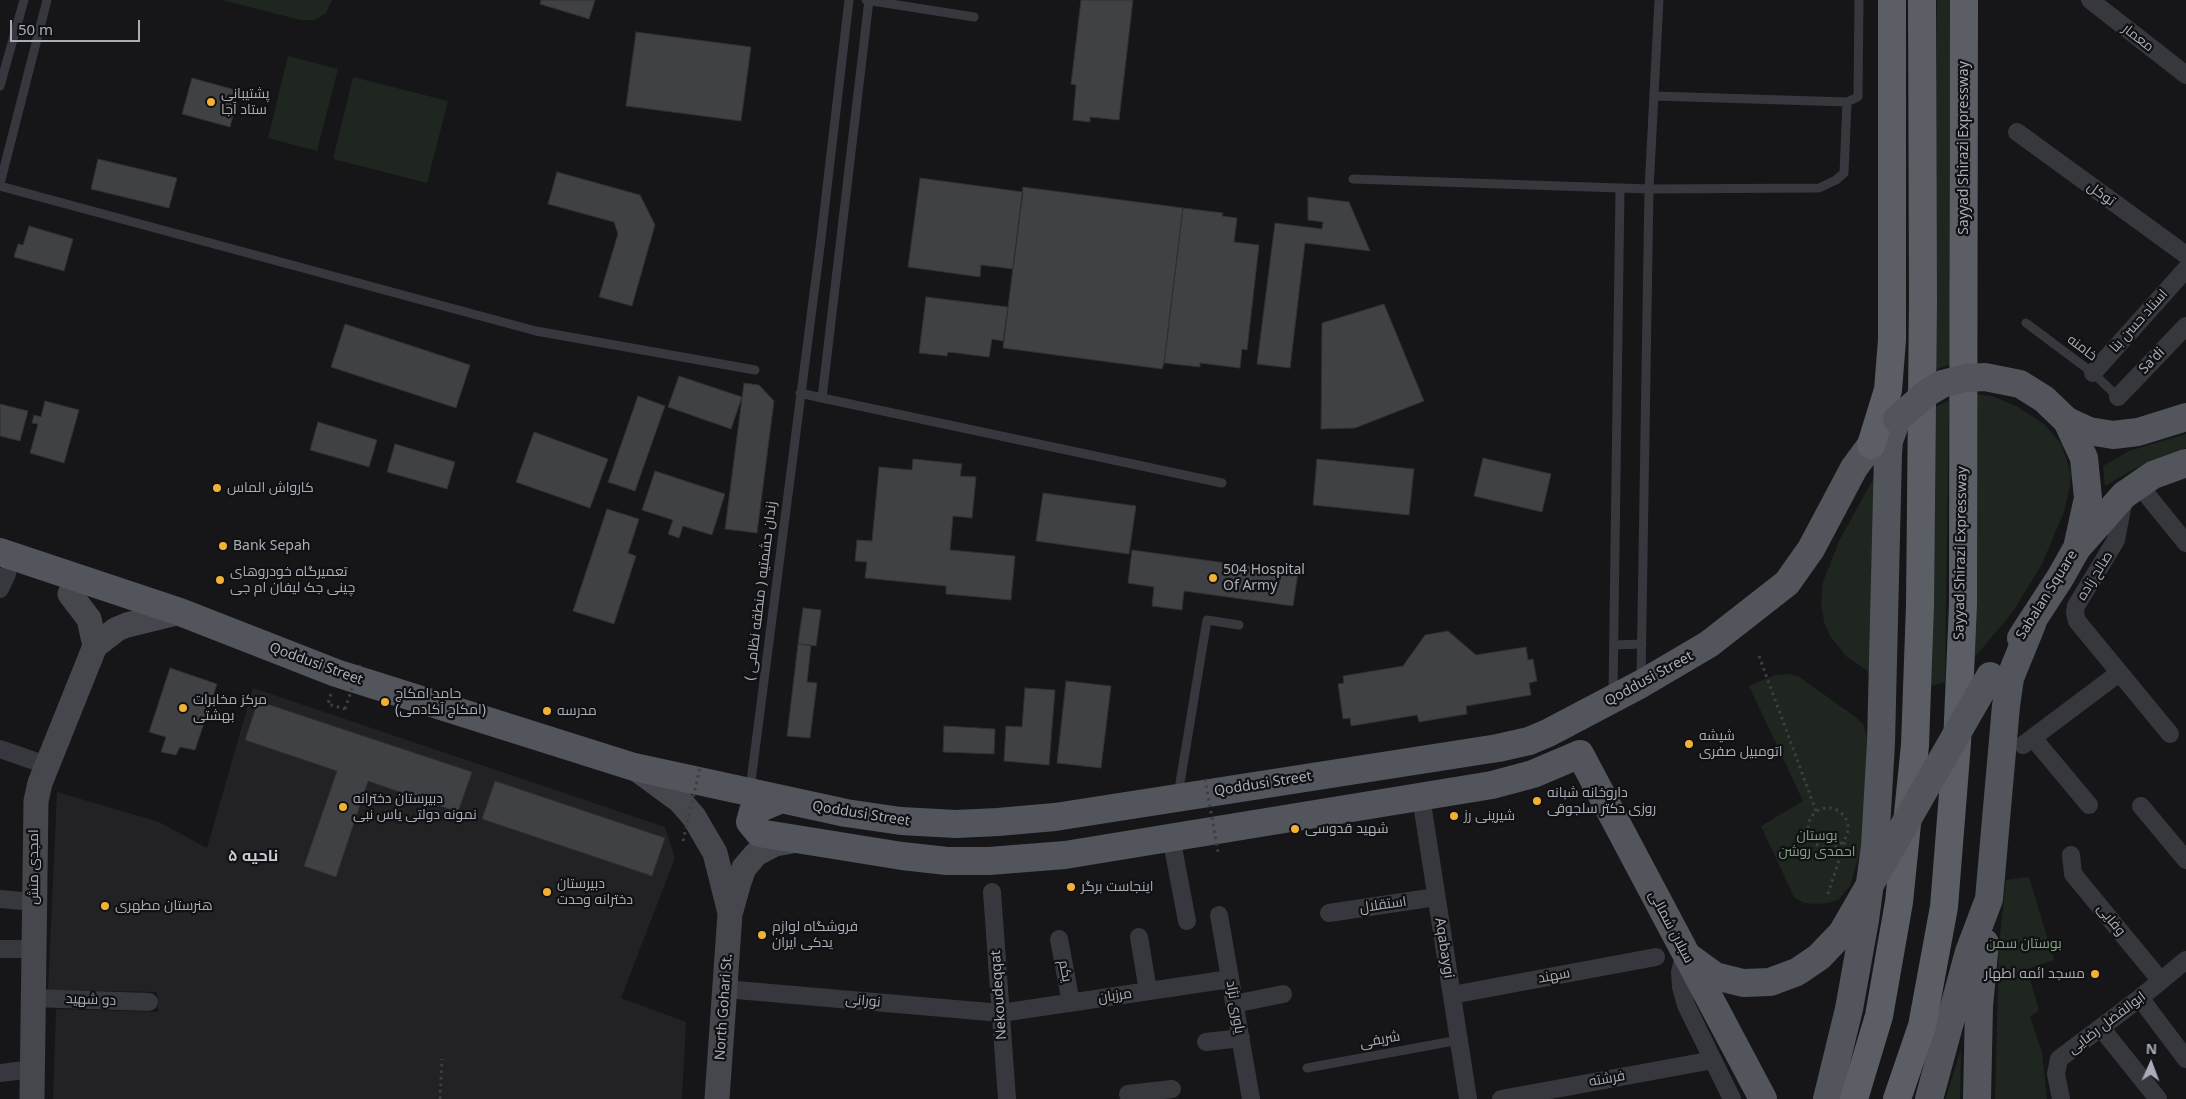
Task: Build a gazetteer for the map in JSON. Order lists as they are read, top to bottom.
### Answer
{
  "streets": {
    "highway": ["Sayyad Shirazi Expressway"],
    "main road": [
      "Sabalan Square",
      "Qoddusi Street",
      "امجدی منش",
      "سبلان شمالی",
      "North Gohari St."
    ],
    "street": [
      "معمار",
      "توکل",
      "استاد حسن بنا",
      "Sa'di",
      "صالح زاده",
      "استقلال",
      "وفایی",
      "Aqabaygi",
      "یکم",
      "سهند",
      "Nekoudeqqat",
      "مرزبان",
      "دو شهید",
      "نورانی",
      "یاوری نژاد",
      "ابوالفضل رضایی",
      "فرشته"
    ],
    "lane": ["خامنه", "زندان حشمتیه ( منطقه نظامی )", "شریفی"]
  },
  "crossings": [
    ["استاد حسن بنا", "خامنه"],
    ["خامنه", "Sa'di"],
    ["زندان حشمتیه ( منطقه نظامی )", "Qoddusi Street"],
    ["Sabalan Square", "Qoddusi Street"],
    ["Sabalan Square", "سبلان شمالی"],
    ["Qoddusi Street", "North Gohari St."],
    ["امجدی منش", "دو شهید"],
    ["استقلال", "Aqabaygi"],
    ["وفایی", "ابوالفضل رضایی"],
    ["سبلان شمالی", "Aqabaygi"],
    ["Aqabaygi", "سهند"],
    ["Aqabaygi", "شریفی"],
    ["یکم", "مرزبان"],
    ["Nekoudeqqat", "مرزبان"],
    ["Nekoudeqqat", "نورانی"],
    ["مرزبان", "نورانی"],
    ["مرزبان", "یاوری نژاد"],
    ["نورانی", "North Gohari St."]
  ],
  "districts": ["ناحیه ۵"],
  "parks": ["بوستان احمدی روشن", "بوستان سمن"],
  "places": [
    "پشتیبانی ستاد آجا",
    "کارواش الماس",
    "Bank Sepah",
    "504 Hospital Of Army",
    "تعمیرگاه خودروهای چینی جک لیفان ام جی",
    "حامد امکاج (امکاج آکادمی)",
    "مرکز مخابرات بهشتی",
    "مدرسه",
    "شیشه اتومبیل صفری",
    "داروخانه شبانه روزی دکتر سلجوقی",
    "دبیرستان دخترانه نمونه دولتی یاس نبی",
    "شیرینی رز",
    "شهید قدوسی",
    "اینجاست برگر",
    "دبیرستان دخترانه وحدت",
    "هنرستان مطهری",
    "فروشگاه لوازم یدکی ایران",
    "مسجد ائمه اطهار"
  ],
  "scale_bar": "50 m",
  "north": "top"
}
